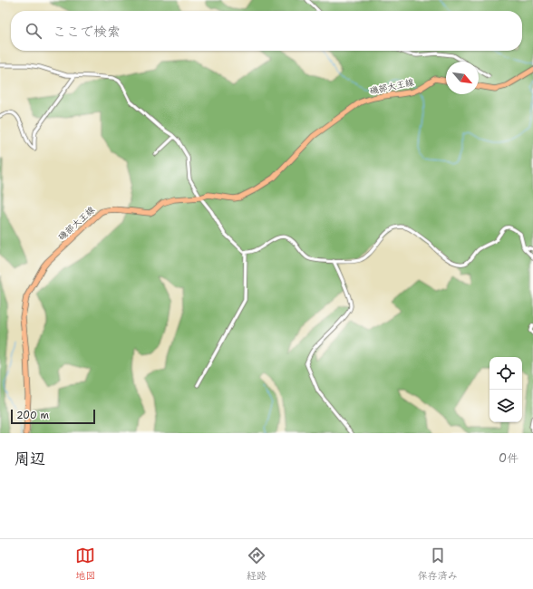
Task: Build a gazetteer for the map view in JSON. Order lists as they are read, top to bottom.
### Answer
{
  "streets": {
    "main road": ["磯部大王線"]
  },
  "scale_bar": "200 m",
  "north": "bottom right",
  "page": {
    "search": "ここで検索",
    "scale": "200 m",
    "heading": ["周辺", "0件"],
    "nav": ["地図", "経路", "保存済み"]
  }
}
